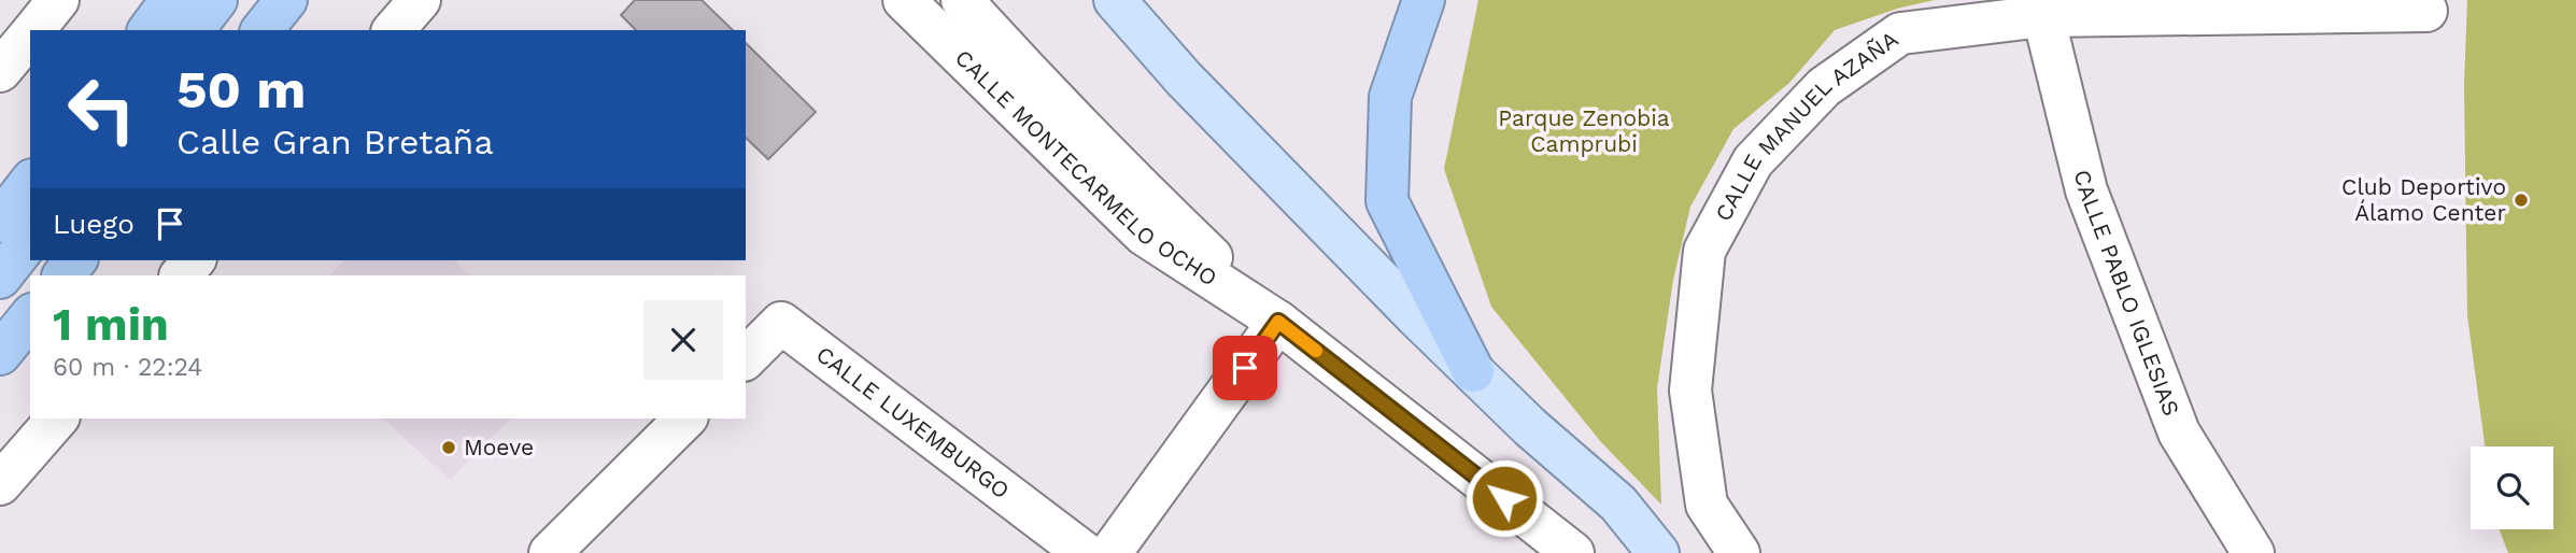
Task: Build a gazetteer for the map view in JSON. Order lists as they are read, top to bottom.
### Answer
{
  "streets": {
    "street": [
      "CALLE MANUEL AZAÑA",
      "CALLE MONTECARMELO OCHO",
      "CALLE PABLO IGLESIAS",
      "CALLE LUXEMBURGO"
    ]
  },
  "crossings": [
    ["CALLE MANUEL AZAÑA", "CALLE PABLO IGLESIAS"]
  ],
  "parks": ["Parque Zenobia Camprubi"],
  "places": ["Club Deportivo Álamo Center", "Moeve"],
  "page": {
    "turn": ["50 m", "Calle Gran Bretaña"],
    "then": "Luego",
    "heading": ["1 min", "60 m · 22:24"]
  }
}
